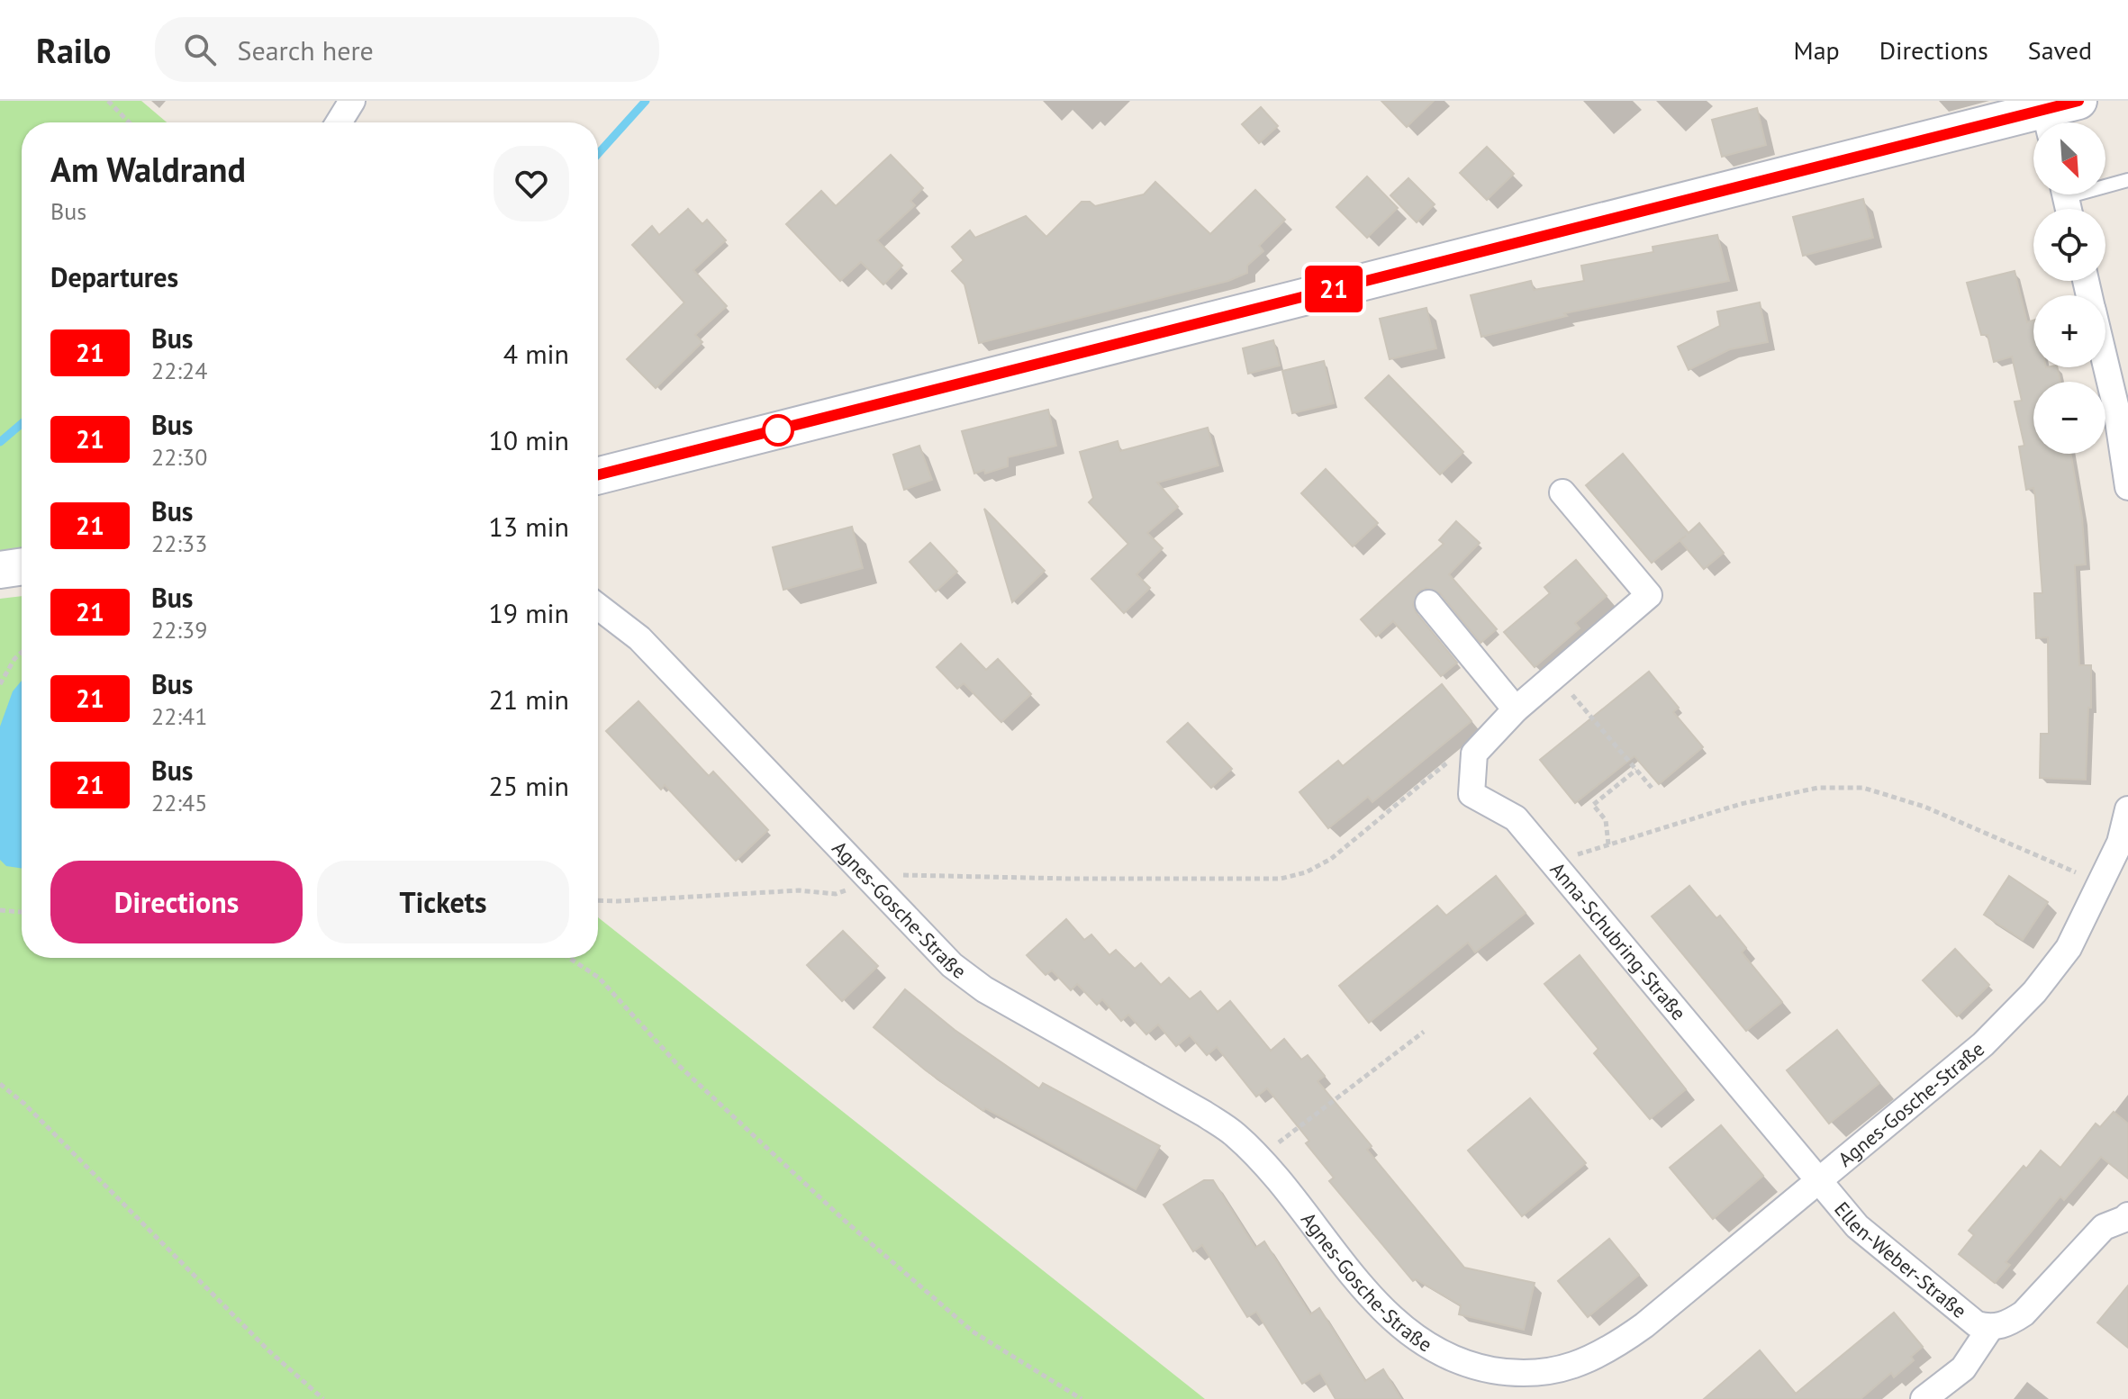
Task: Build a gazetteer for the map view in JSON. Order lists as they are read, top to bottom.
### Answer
{
  "streets": {
    "street": ["Agnes-Gosche-Straße", "Anna-Schubring-Straße", "Ellen-Weber-Straße"]
  },
  "crossings": [
    ["Agnes-Gosche-Straße", "Anna-Schubring-Straße"],
    ["Agnes-Gosche-Straße", "Ellen-Weber-Straße"],
    ["Anna-Schubring-Straße", "Ellen-Weber-Straße"]
  ],
  "lines": ["bus line 21"],
  "north": "bottom right",
  "page": {
    "header": "Railo",
    "search": "Search here",
    "nav": ["Map", "Directions", "Saved"],
    "on_map": "21",
    "map_buttons": ["+", "−"],
    "heading": [
      ["Am Waldrand", "Bus"],
      "Departures"
    ],
    "list": [
      {
        "mark": "21",
        "name": "Bus",
        "note": "22:24",
        "value": "4 min"
      },
      {
        "mark": "21",
        "name": "Bus",
        "note": "22:30",
        "value": "10 min"
      },
      {
        "mark": "21",
        "name": "Bus",
        "note": "22:33",
        "value": "13 min"
      },
      {
        "mark": "21",
        "name": "Bus",
        "note": "22:39",
        "value": "19 min"
      },
      {
        "mark": "21",
        "name": "Bus",
        "note": "22:41",
        "value": "21 min"
      },
      {
        "mark": "21",
        "name": "Bus",
        "note": "22:45",
        "value": "25 min"
      }
    ],
    "buttons": ["Directions", "Tickets"]
  }
}
